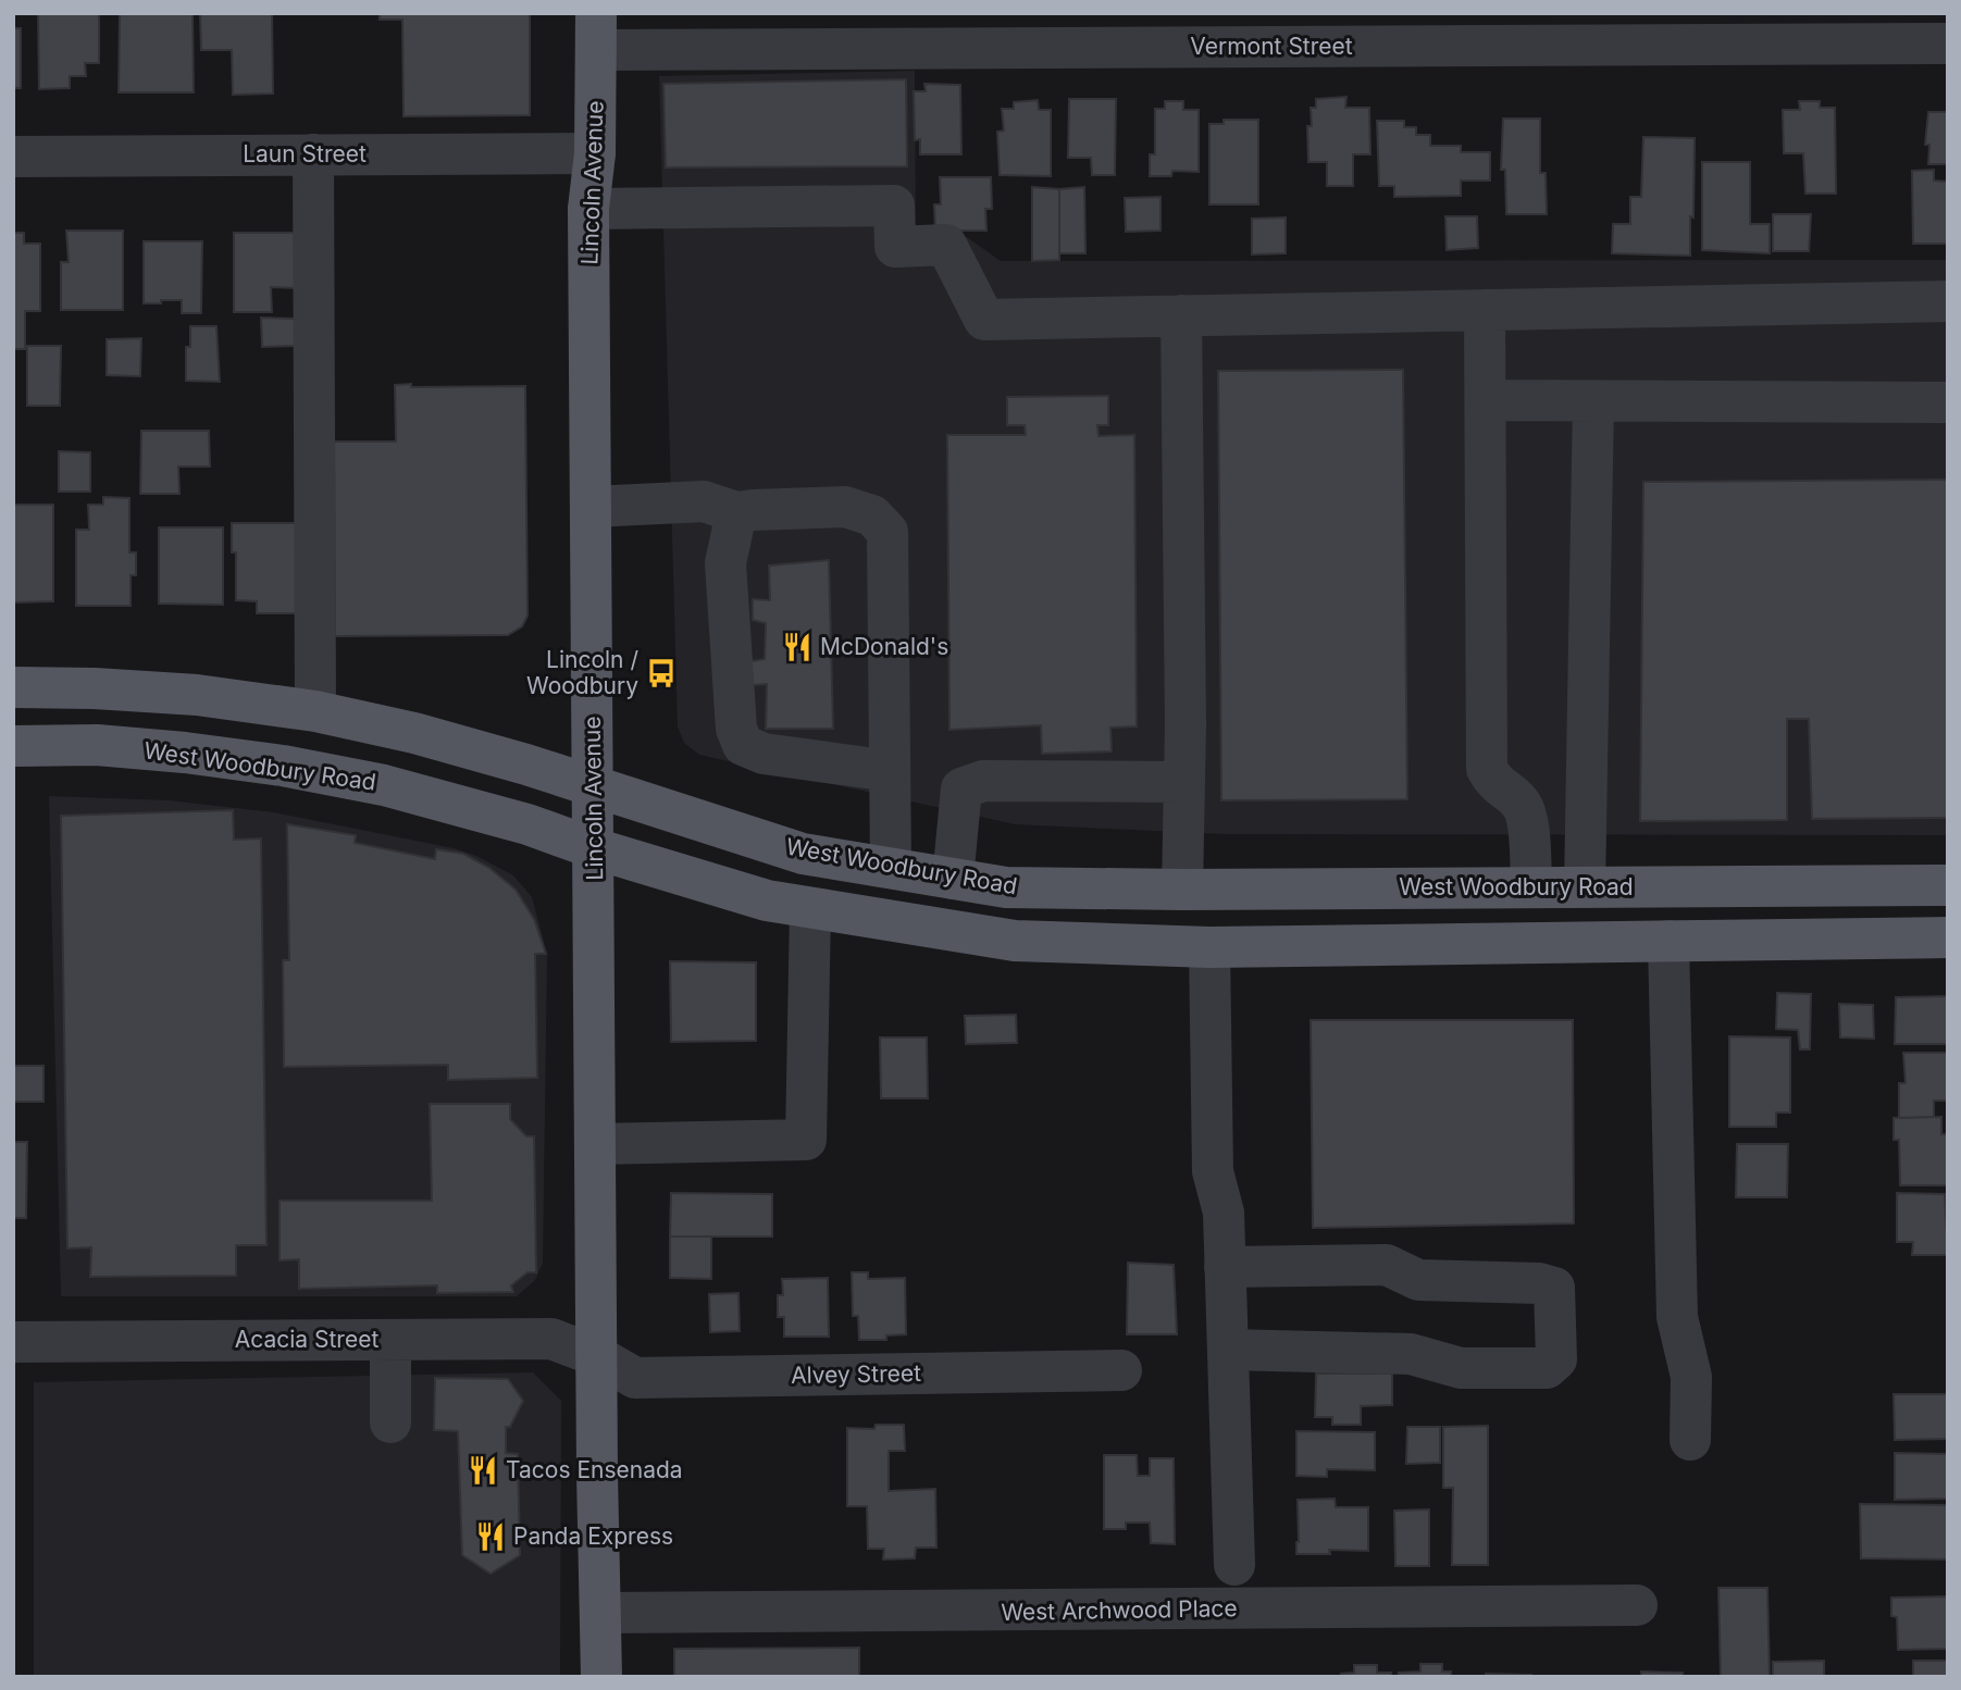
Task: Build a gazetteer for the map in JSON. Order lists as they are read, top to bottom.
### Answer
{
  "streets": {
    "main road": ["Lincoln Avenue", "West Woodbury Road"],
    "street": [
      "Vermont Street",
      "Laun Street",
      "Acacia Street",
      "Alvey Street",
      "West Archwood Place"
    ]
  },
  "crossings": [
    ["Vermont Street", "Lincoln Avenue"],
    ["Laun Street", "Lincoln Avenue"],
    ["Lincoln Avenue", "West Woodbury Road"],
    ["Lincoln Avenue", "Acacia Street"],
    ["Lincoln Avenue", "Alvey Street"],
    ["Lincoln Avenue", "West Archwood Place"],
    ["Acacia Street", "Alvey Street"]
  ],
  "places": {
    "restaurant": ["McDonald's", "Tacos Ensenada", "Panda Express"],
    "bus stop": ["Lincoln / Woodbury"]
  }
}
